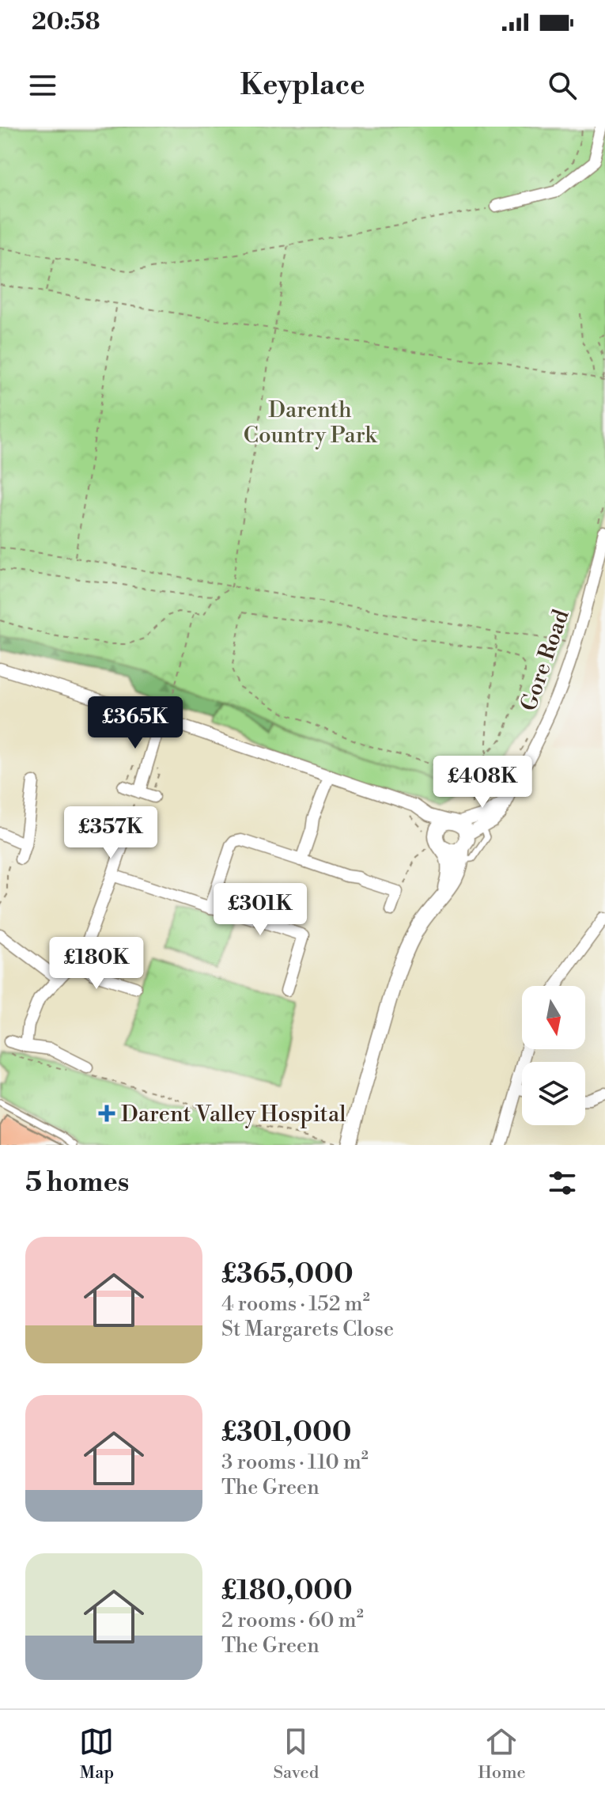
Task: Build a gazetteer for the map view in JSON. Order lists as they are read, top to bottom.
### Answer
{
  "streets": {
    "street": ["Gore Road"]
  },
  "parks": ["Darenth Country Park"],
  "places": {
    "health": ["Darent Valley Hospital"]
  },
  "north": "bottom",
  "page": {
    "status": "20:58",
    "header": "Keyplace",
    "price": [
      "£365K",
      "£408K",
      "£357K",
      "£301K",
      "£180K"
    ],
    "heading": "5 homes",
    "list": [
      {
        "name": "£365,000",
        "note": "4 rooms · 152 m² · St Margarets Close"
      },
      {
        "name": "£301,000",
        "note": "3 rooms · 110 m² · The Green"
      },
      {
        "name": "£180,000",
        "note": "2 rooms · 60 m² · The Green"
      }
    ],
    "tabs": ["Map", "Saved", "Home"]
  }
}
